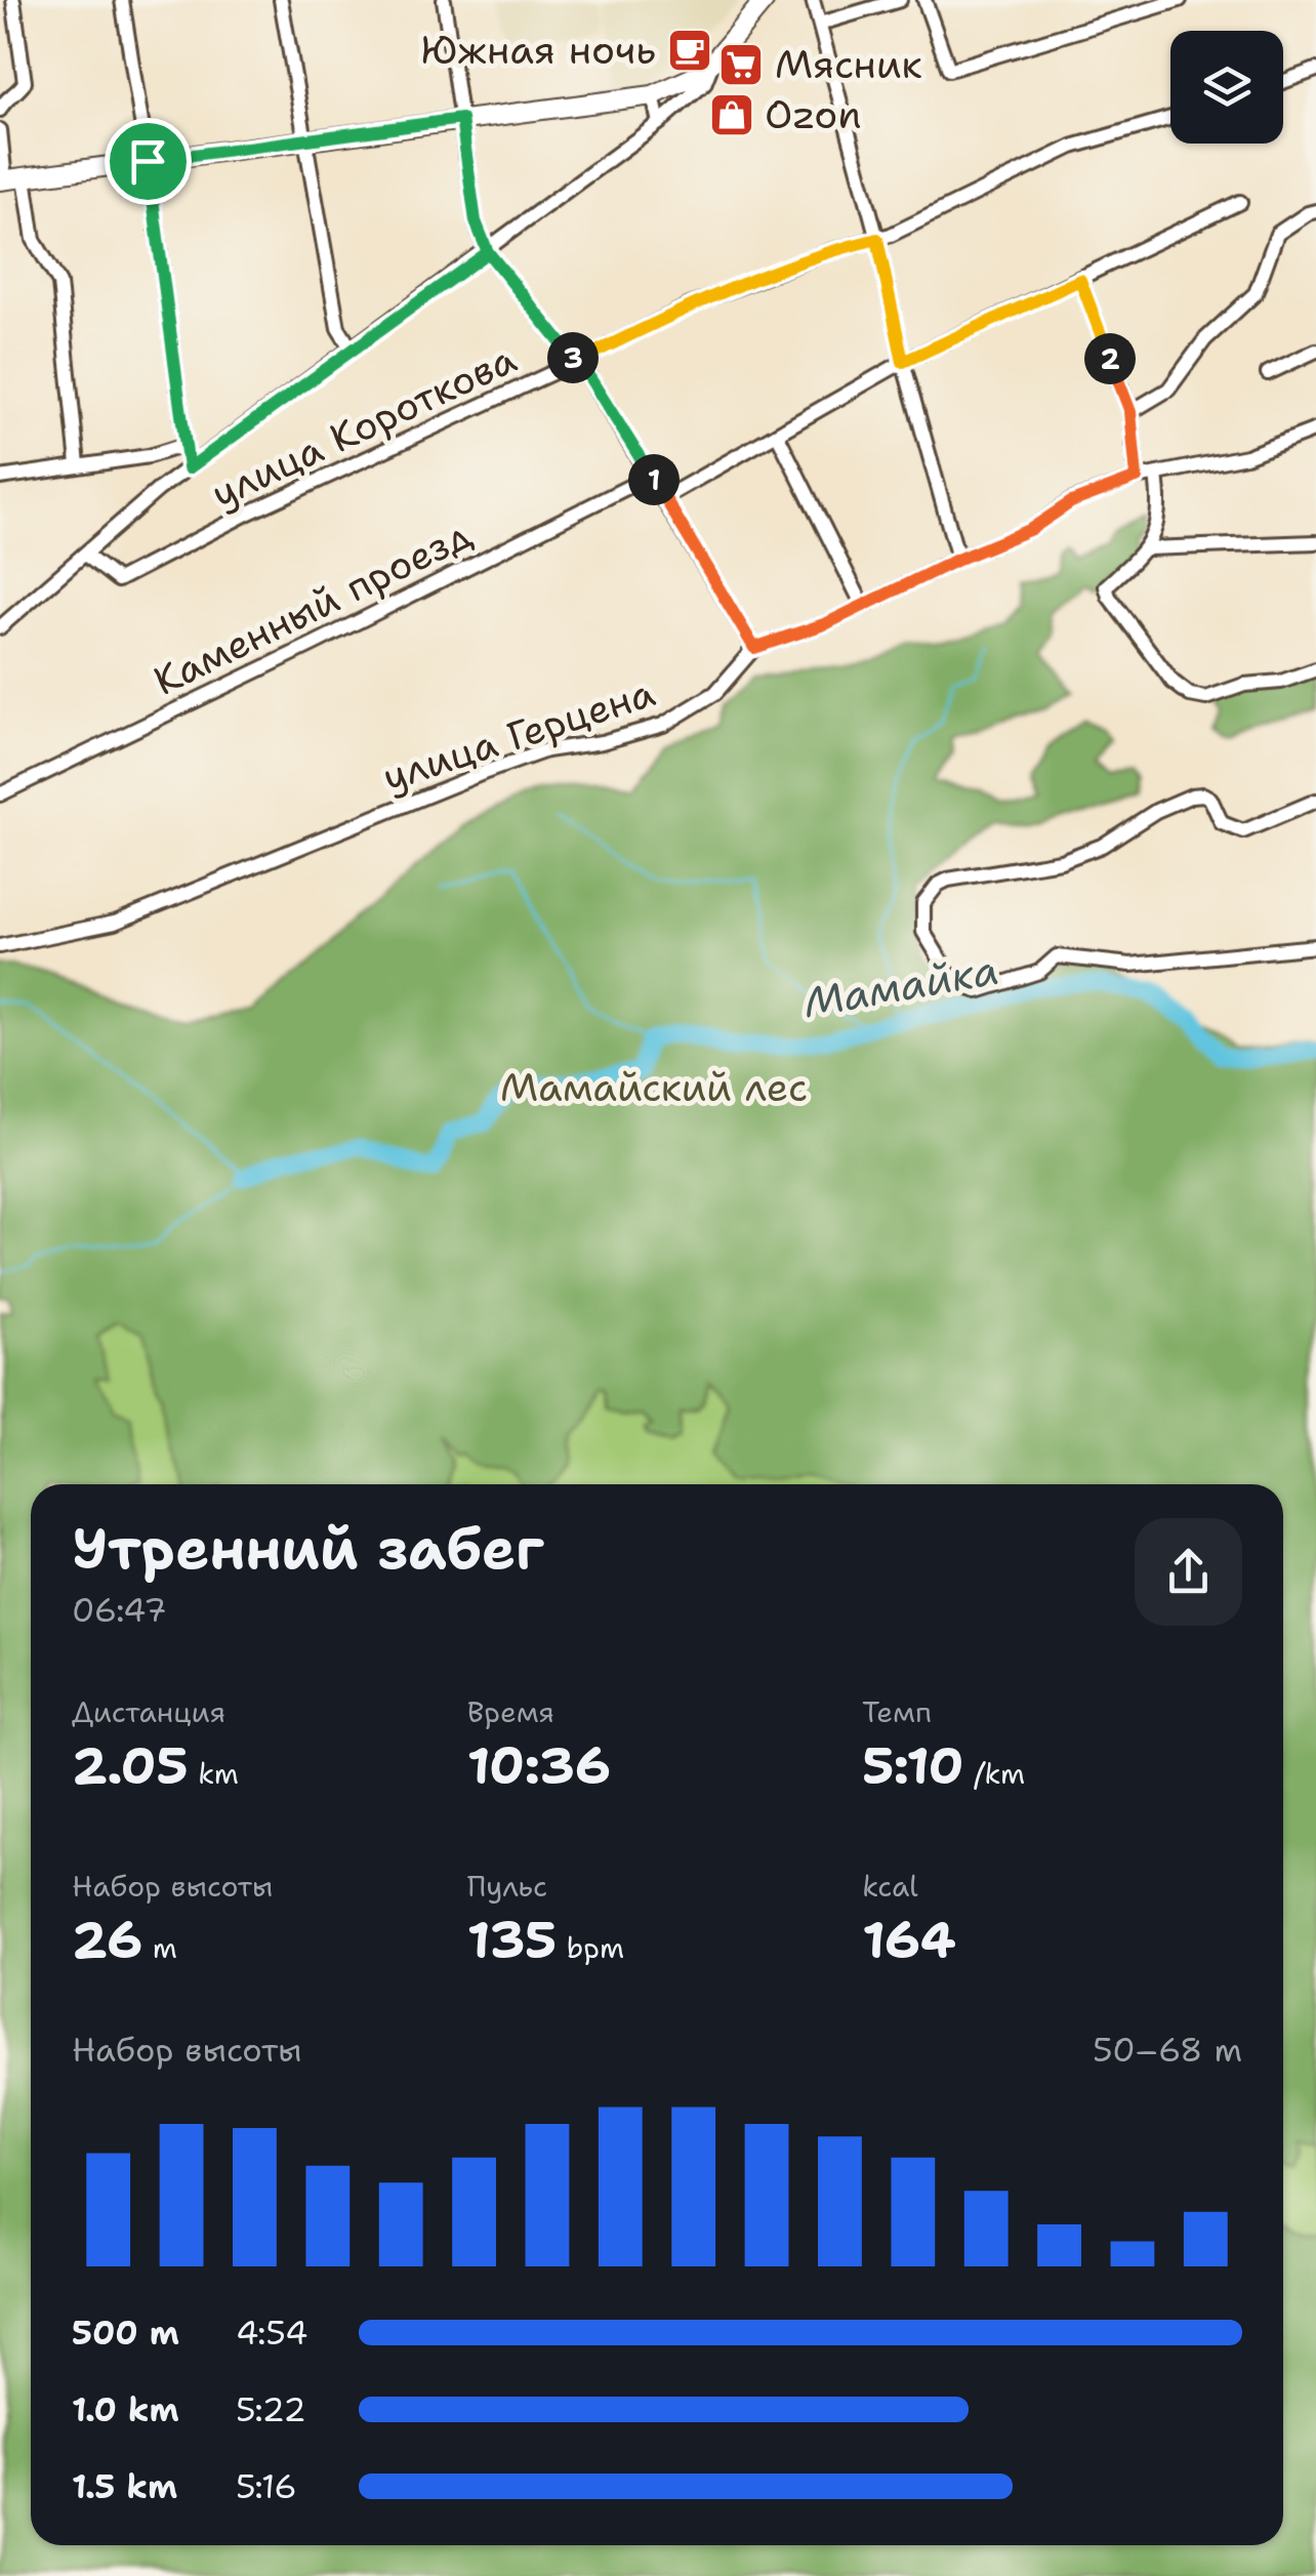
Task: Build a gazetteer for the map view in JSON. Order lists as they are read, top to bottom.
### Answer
{
  "streets": {
    "street": ["улица Короткова", "Каменный проезд", "улица Герцена"]
  },
  "water": ["Мамайка"],
  "parks": ["Мамайский лес"],
  "places": {
    "cafe": ["Южная ночь"],
    "supermarket": ["Мясник"],
    "shop": ["Ozon"]
  },
  "page": {
    "pins": ["3", "2", "1"],
    "heading": ["Утренний забег", "06:47"],
    "stats": [
      ["Дистанция", "2.05 km"],
      ["Время", "10:36"],
      ["Темп", "5:10 /km"],
      ["Набор высоты", "26 m"],
      ["Пульс", "135 bpm"],
      ["kcal", "164"]
    ],
    "chart": ["Набор высоты", "50–68 m"],
    "list": [
      {
        "name": "500 m",
        "note": "4:54"
      },
      {
        "name": "1.0 km",
        "note": "5:22"
      },
      {
        "name": "1.5 km",
        "note": "5:16"
      }
    ]
  }
}
